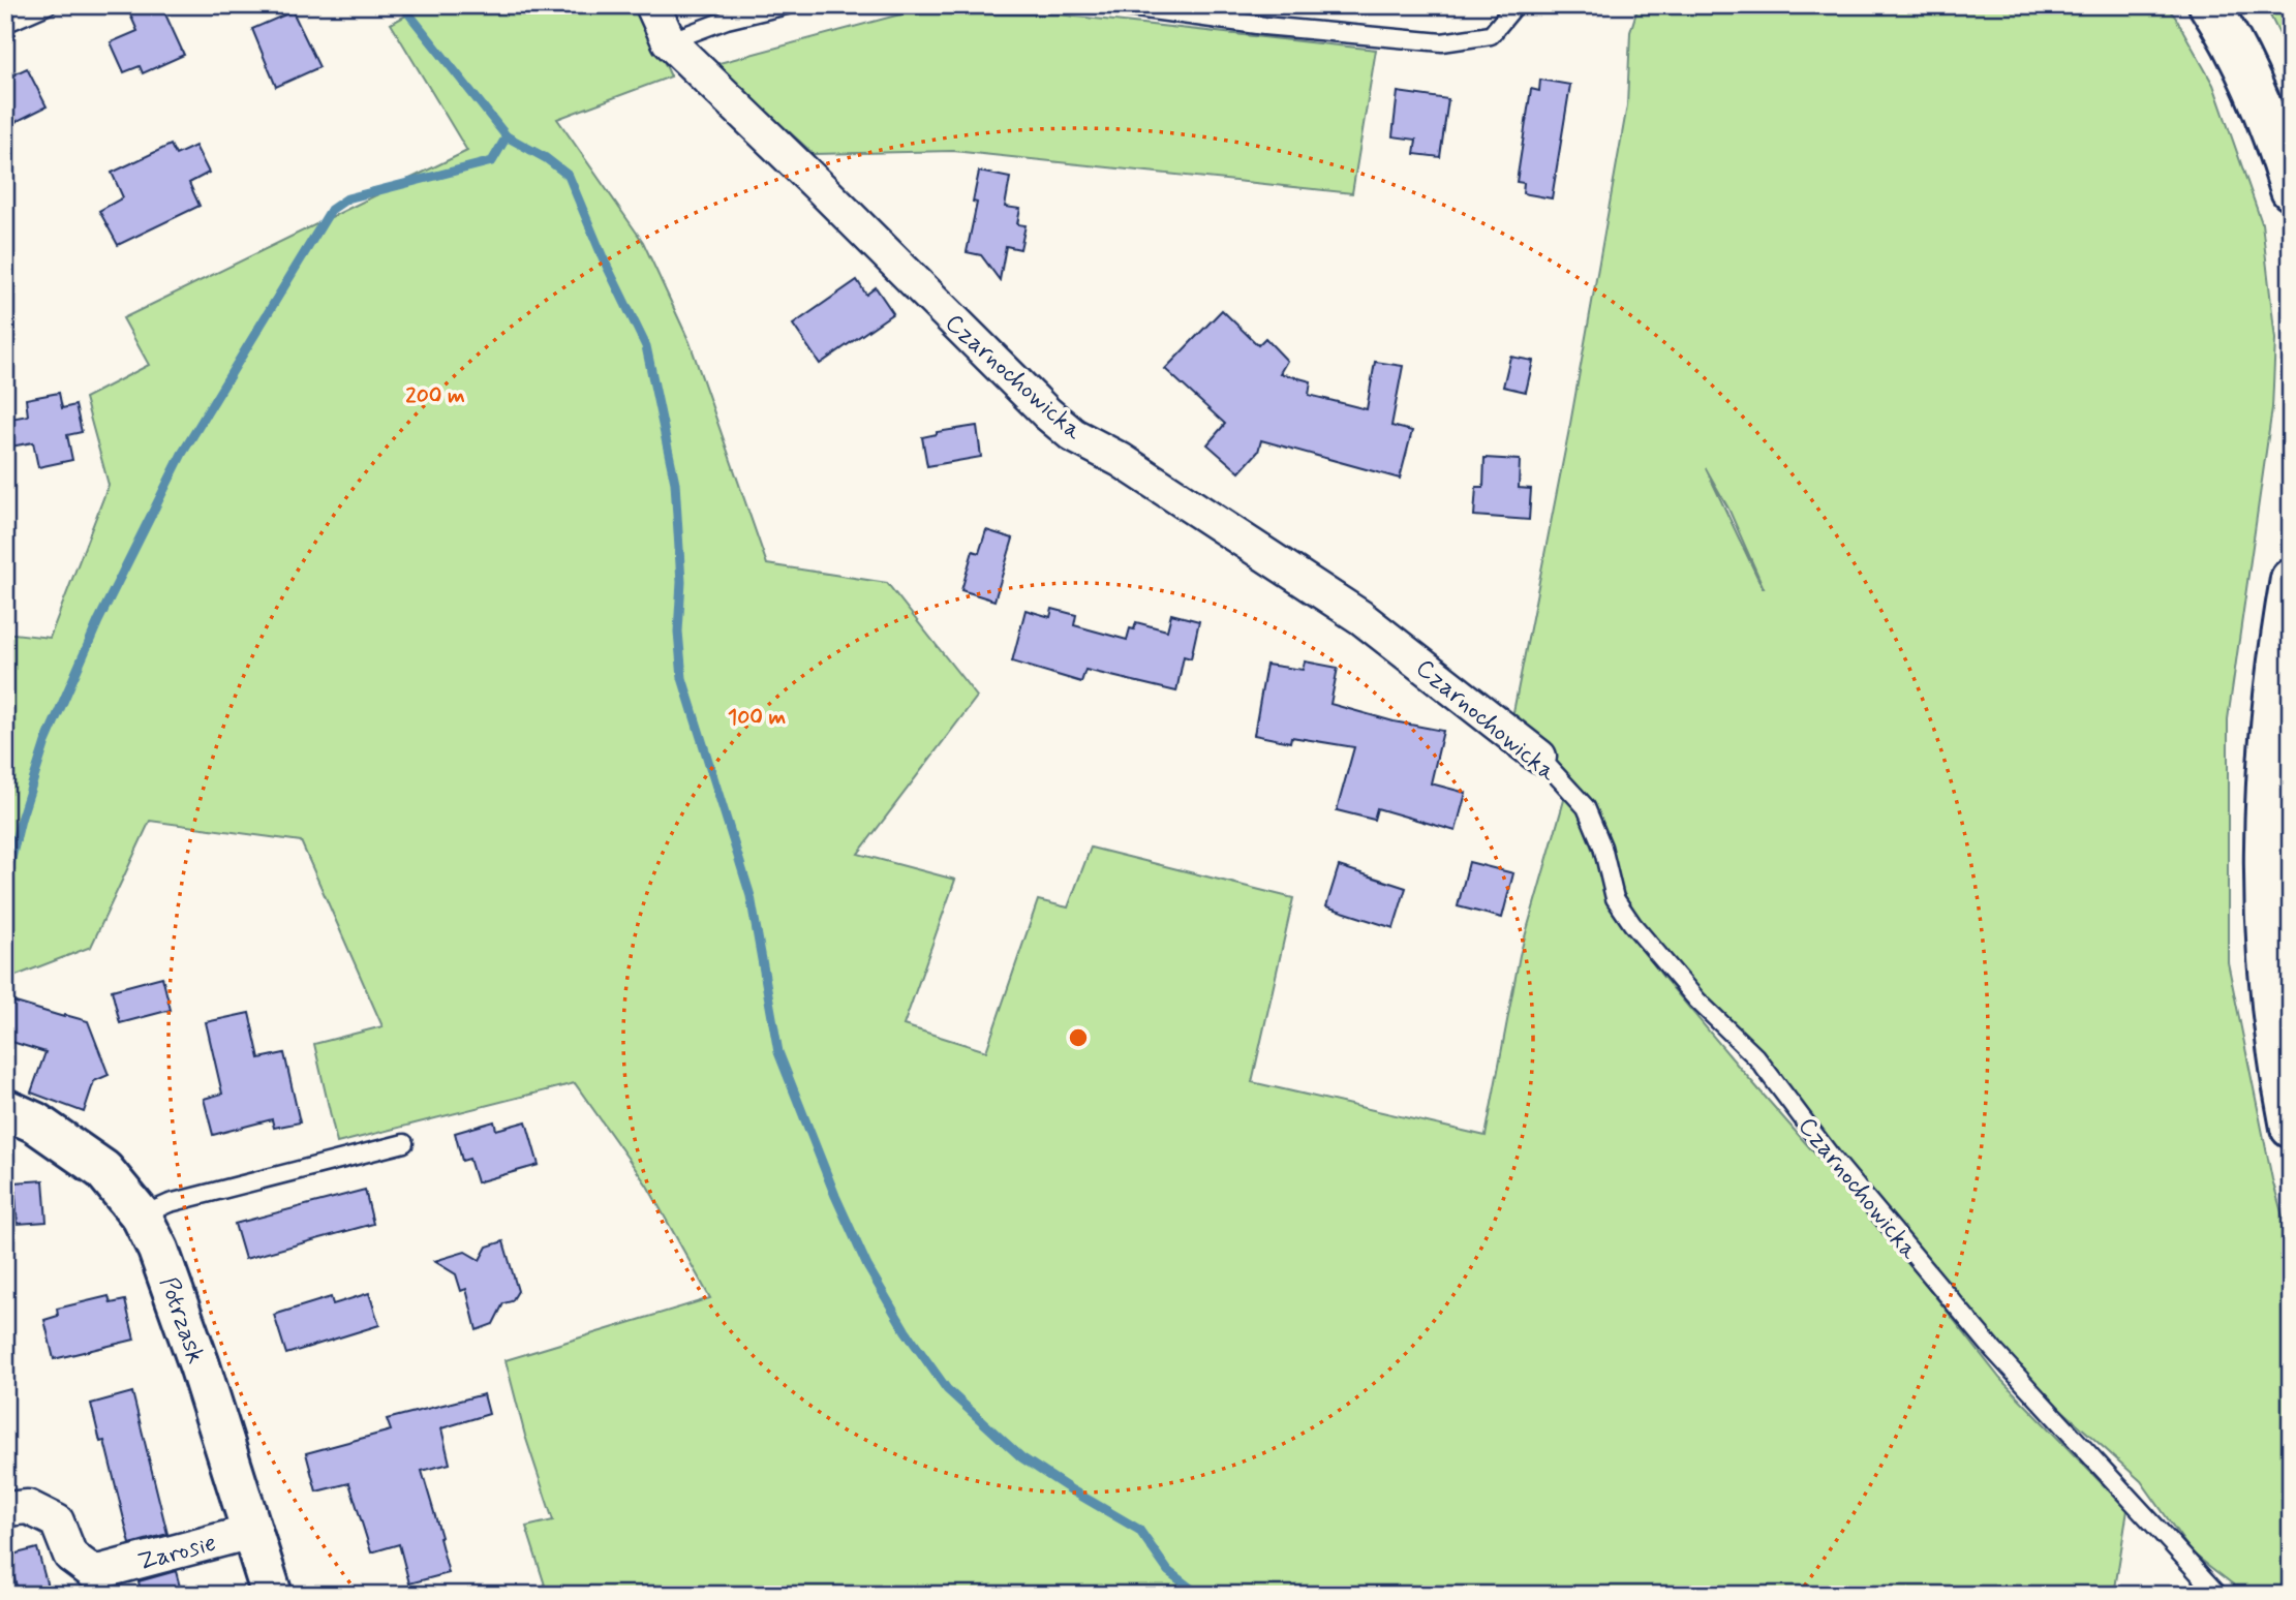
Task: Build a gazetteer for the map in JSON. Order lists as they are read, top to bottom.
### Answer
{
  "streets": {
    "street": ["Czarnochowicka", "Potrzask", "Zarosie"]
  },
  "crossings": [
    ["Potrzask", "Zarosie"]
  ],
  "rings": ["200 m", "100 m"]
}
